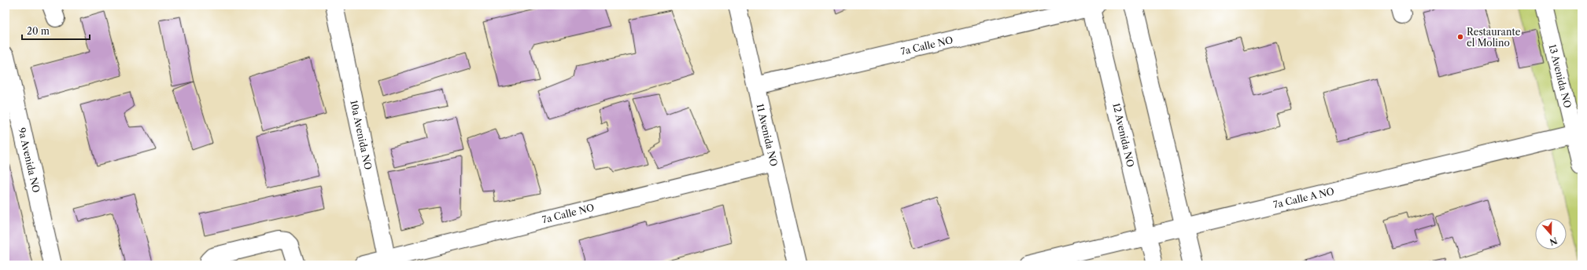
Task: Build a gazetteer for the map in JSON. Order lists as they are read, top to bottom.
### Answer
{
  "streets": {
    "street": [
      "7a Calle NO",
      "13 Avenida NO",
      "10a Avenida NO",
      "11 Avenida NO",
      "12 Avenida NO",
      "9a Avenida NO",
      "7a Calle A NO"
    ]
  },
  "crossings": [
    ["7a Calle NO", "10a Avenida NO"],
    ["7a Calle NO", "11 Avenida NO"],
    ["7a Calle NO", "12 Avenida NO"],
    ["13 Avenida NO", "7a Calle A NO"],
    ["12 Avenida NO", "7a Calle A NO"]
  ],
  "places": ["Restaurante el Molino"],
  "scale_bar": "20 m",
  "north": "bottom"
}
